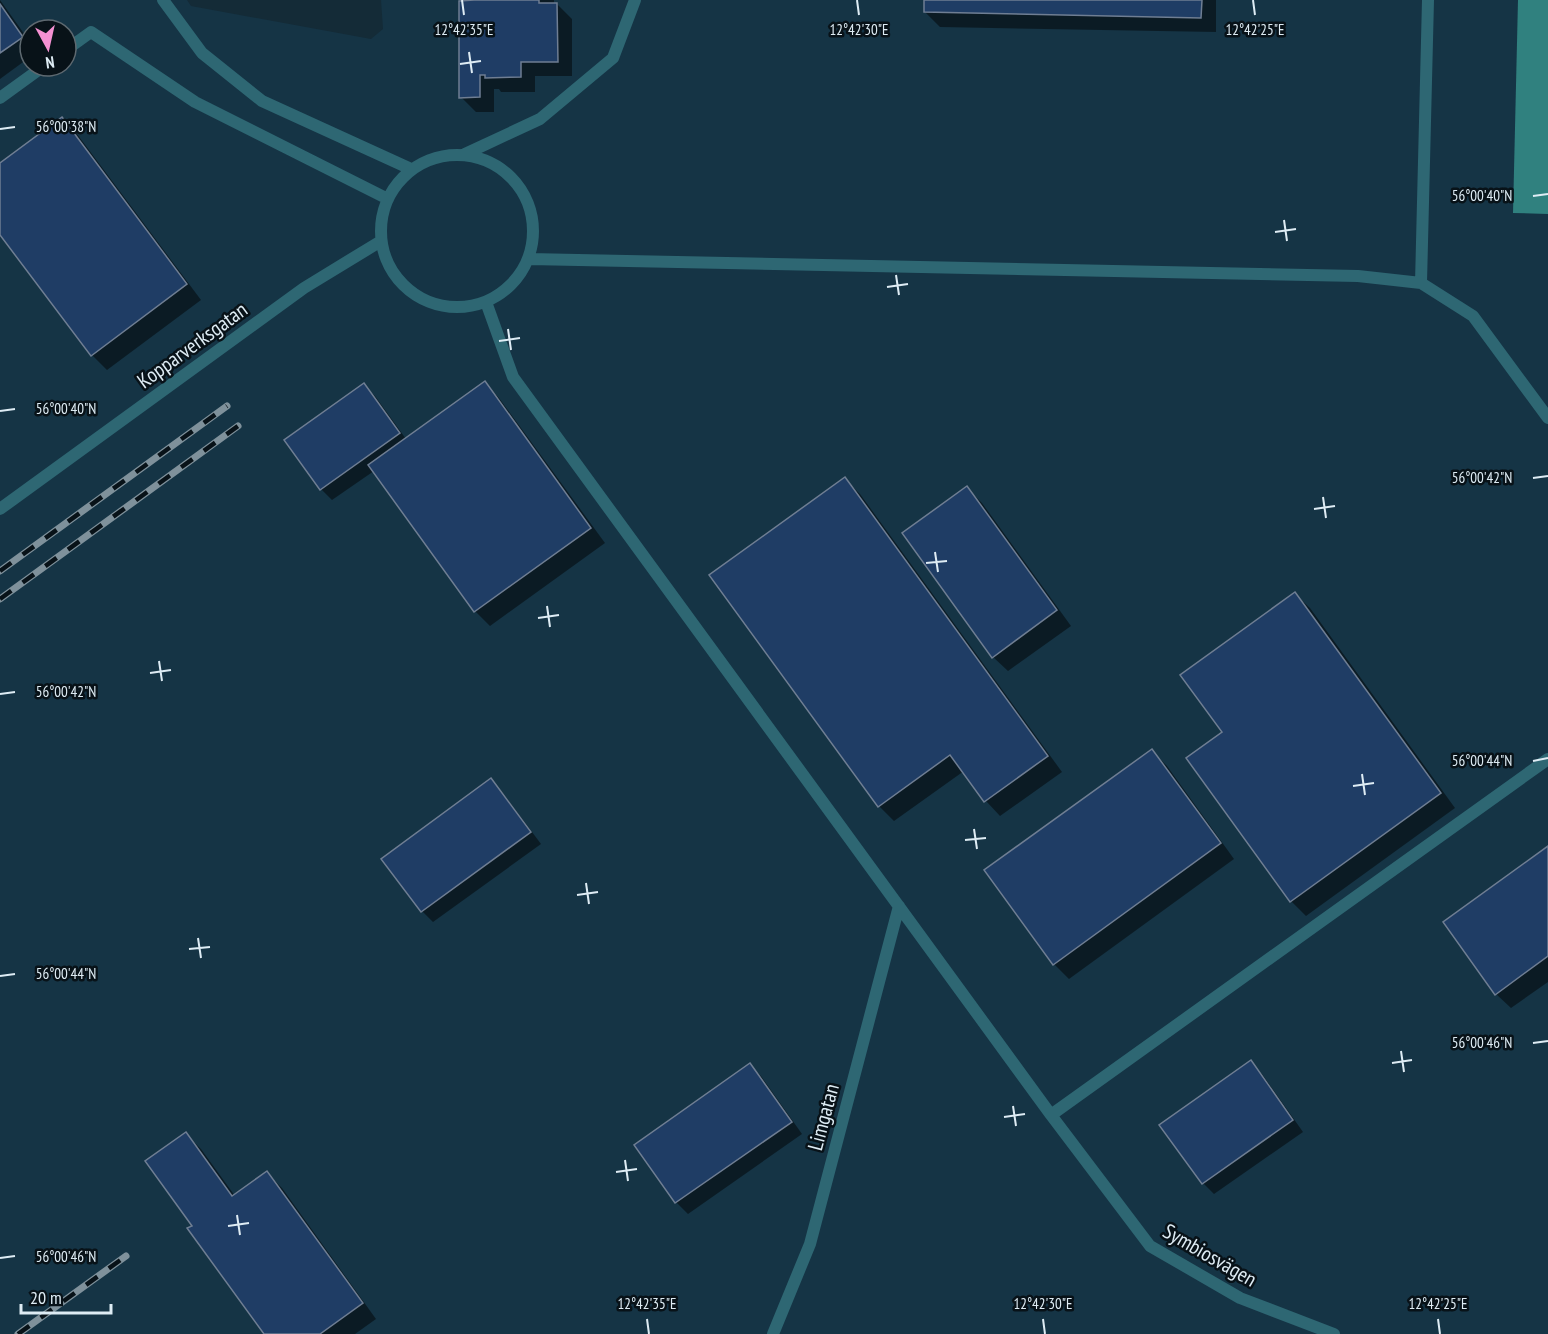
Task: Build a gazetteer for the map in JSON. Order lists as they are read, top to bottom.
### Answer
{
  "streets": {
    "lane": ["Kopparverksgatan", "Limgatan", "Symbiosvägen"]
  },
  "crossings": [
    ["Kopparverksgatan", "Symbiosvägen"],
    ["Limgatan", "Symbiosvägen"]
  ],
  "scale_bar": "20 m",
  "north": "bottom",
  "coordinates": [
    "12°42'35\"E",
    "12°42'30\"E",
    "12°42'25\"E",
    "56°00'38\"N",
    "56°00'40\"N",
    "56°00'42\"N",
    "56°00'44\"N",
    "56°00'46\"N"
  ]
}
